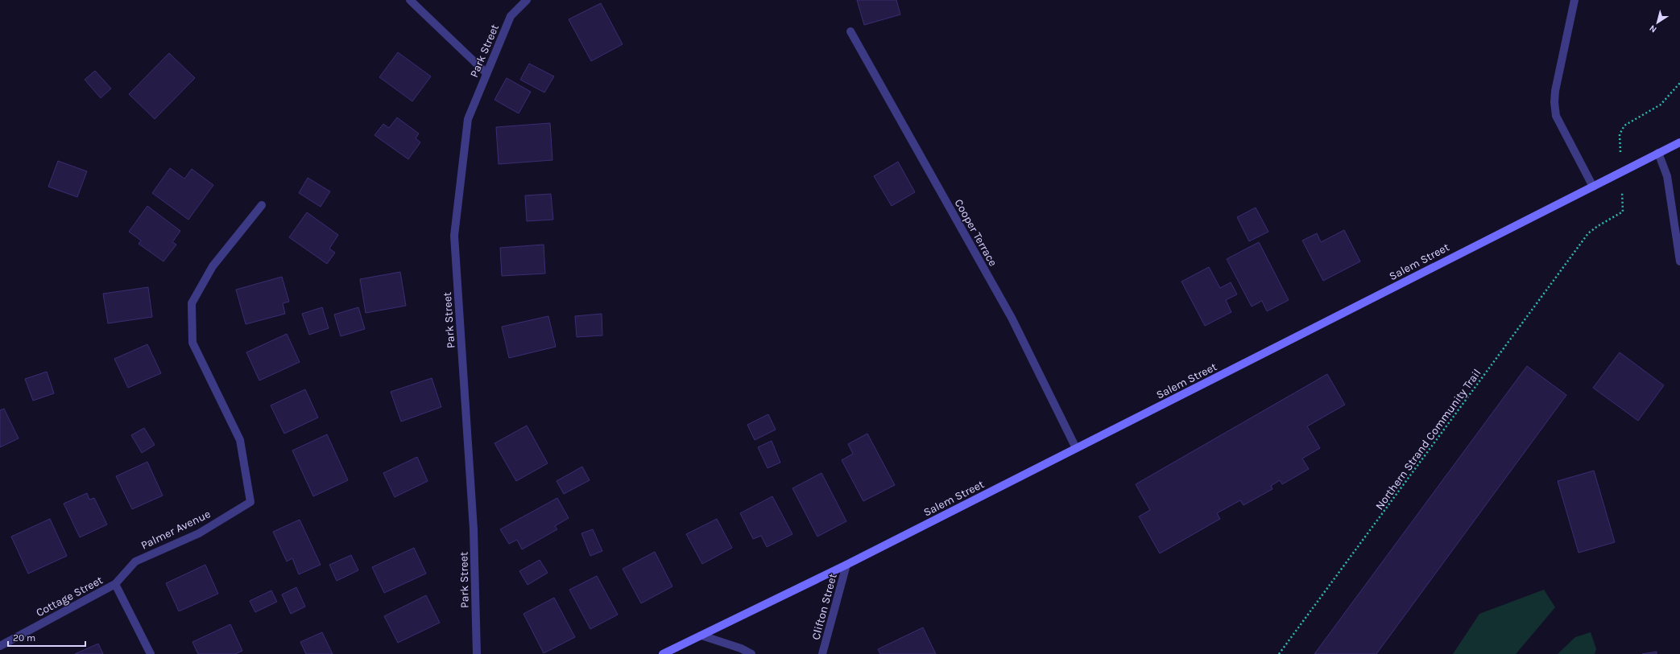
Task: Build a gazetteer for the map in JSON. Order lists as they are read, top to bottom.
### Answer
{
  "streets": {
    "main road": ["Salem Street"],
    "street": [
      "Park Street",
      "Cooper Terrace",
      "Palmer Avenue",
      "Cottage Street",
      "Clifton Street"
    ],
    "path": ["Northern Strand Community Trail"]
  },
  "crossings": [
    ["Cooper Terrace", "Salem Street"],
    ["Salem Street", "Clifton Street"],
    ["Palmer Avenue", "Cottage Street"]
  ],
  "scale_bar": "20 m",
  "north": "bottom left"
}
